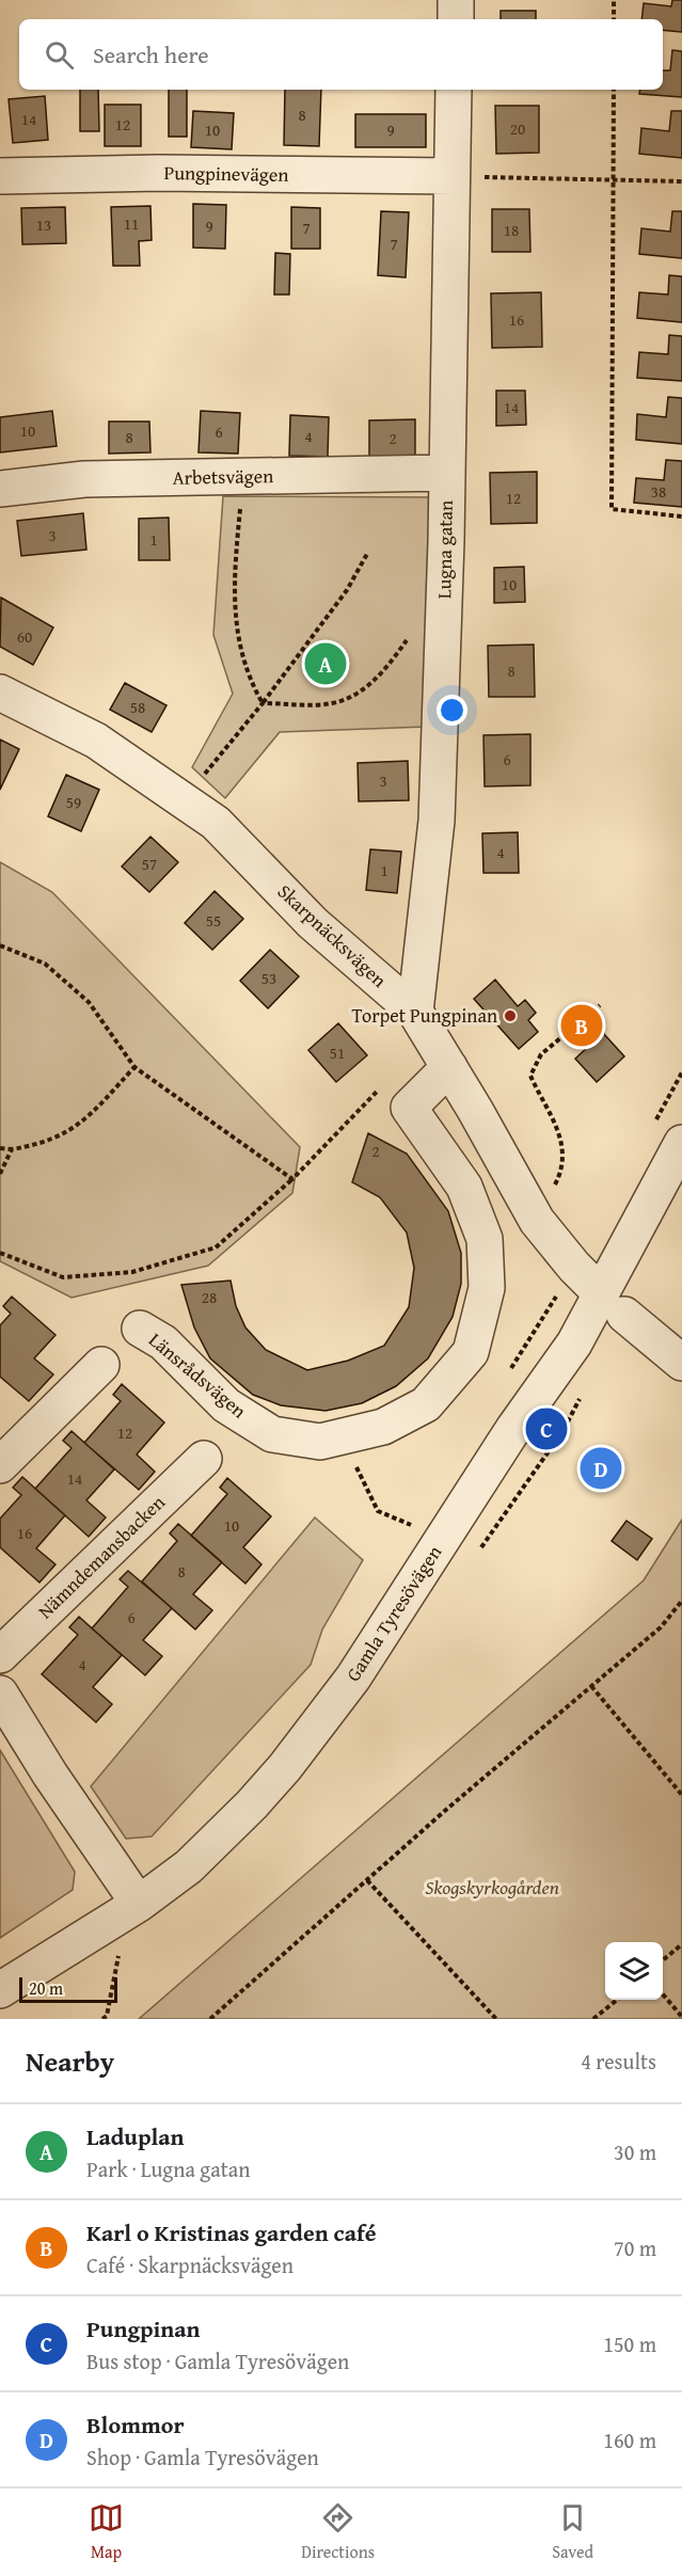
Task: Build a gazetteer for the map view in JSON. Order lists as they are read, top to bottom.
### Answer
{
  "streets": {
    "street": [
      "Pungpinevägen",
      "Arbetsvägen",
      "Lugna gatan",
      "Skarpnäcksvägen",
      "Länsrådsvägen",
      "Nämndemansbacken",
      "Gamla Tyresövägen"
    ]
  },
  "crossings": [
    ["Pungpinevägen", "Lugna gatan"],
    ["Arbetsvägen", "Lugna gatan"],
    ["Lugna gatan", "Skarpnäcksvägen"],
    ["Skarpnäcksvägen", "Länsrådsvägen"],
    ["Skarpnäcksvägen", "Gamla Tyresövägen"]
  ],
  "parks": ["Skogskyrkogården"],
  "places": ["Torpet Pungpinan"],
  "house_numbers": [
    "8",
    "14",
    "12",
    "20",
    "10",
    "9",
    "11",
    "13",
    "9",
    "7",
    "18",
    "7",
    "16",
    "14",
    "10",
    "6",
    "4",
    "8",
    "2",
    "38",
    "12",
    "3",
    "1",
    "10",
    "60",
    "8",
    "58",
    "6",
    "3",
    "59",
    "4",
    "57",
    "1",
    "55",
    "53",
    "51",
    "2",
    "28",
    "12",
    "14",
    "10",
    "16",
    "8",
    "6",
    "4"
  ],
  "scale_bar": "20 m",
  "page": {
    "search": "Search here",
    "pins": [
      "A",
      "B",
      "C",
      "D"
    ],
    "scale": "20 m",
    "heading": ["Nearby", "4 results"],
    "list": [
      {
        "mark": "A",
        "name": "Laduplan",
        "note": "Park · Lugna gatan",
        "value": "30 m"
      },
      {
        "mark": "B",
        "name": "Karl o Kristinas garden café",
        "note": "Café · Skarpnäcksvägen",
        "value": "70 m"
      },
      {
        "mark": "C",
        "name": "Pungpinan",
        "note": "Bus stop · Gamla Tyresövägen",
        "value": "150 m"
      },
      {
        "mark": "D",
        "name": "Blommor",
        "note": "Shop · Gamla Tyresövägen",
        "value": "160 m"
      }
    ],
    "nav": ["Map", "Directions", "Saved"]
  }
}
